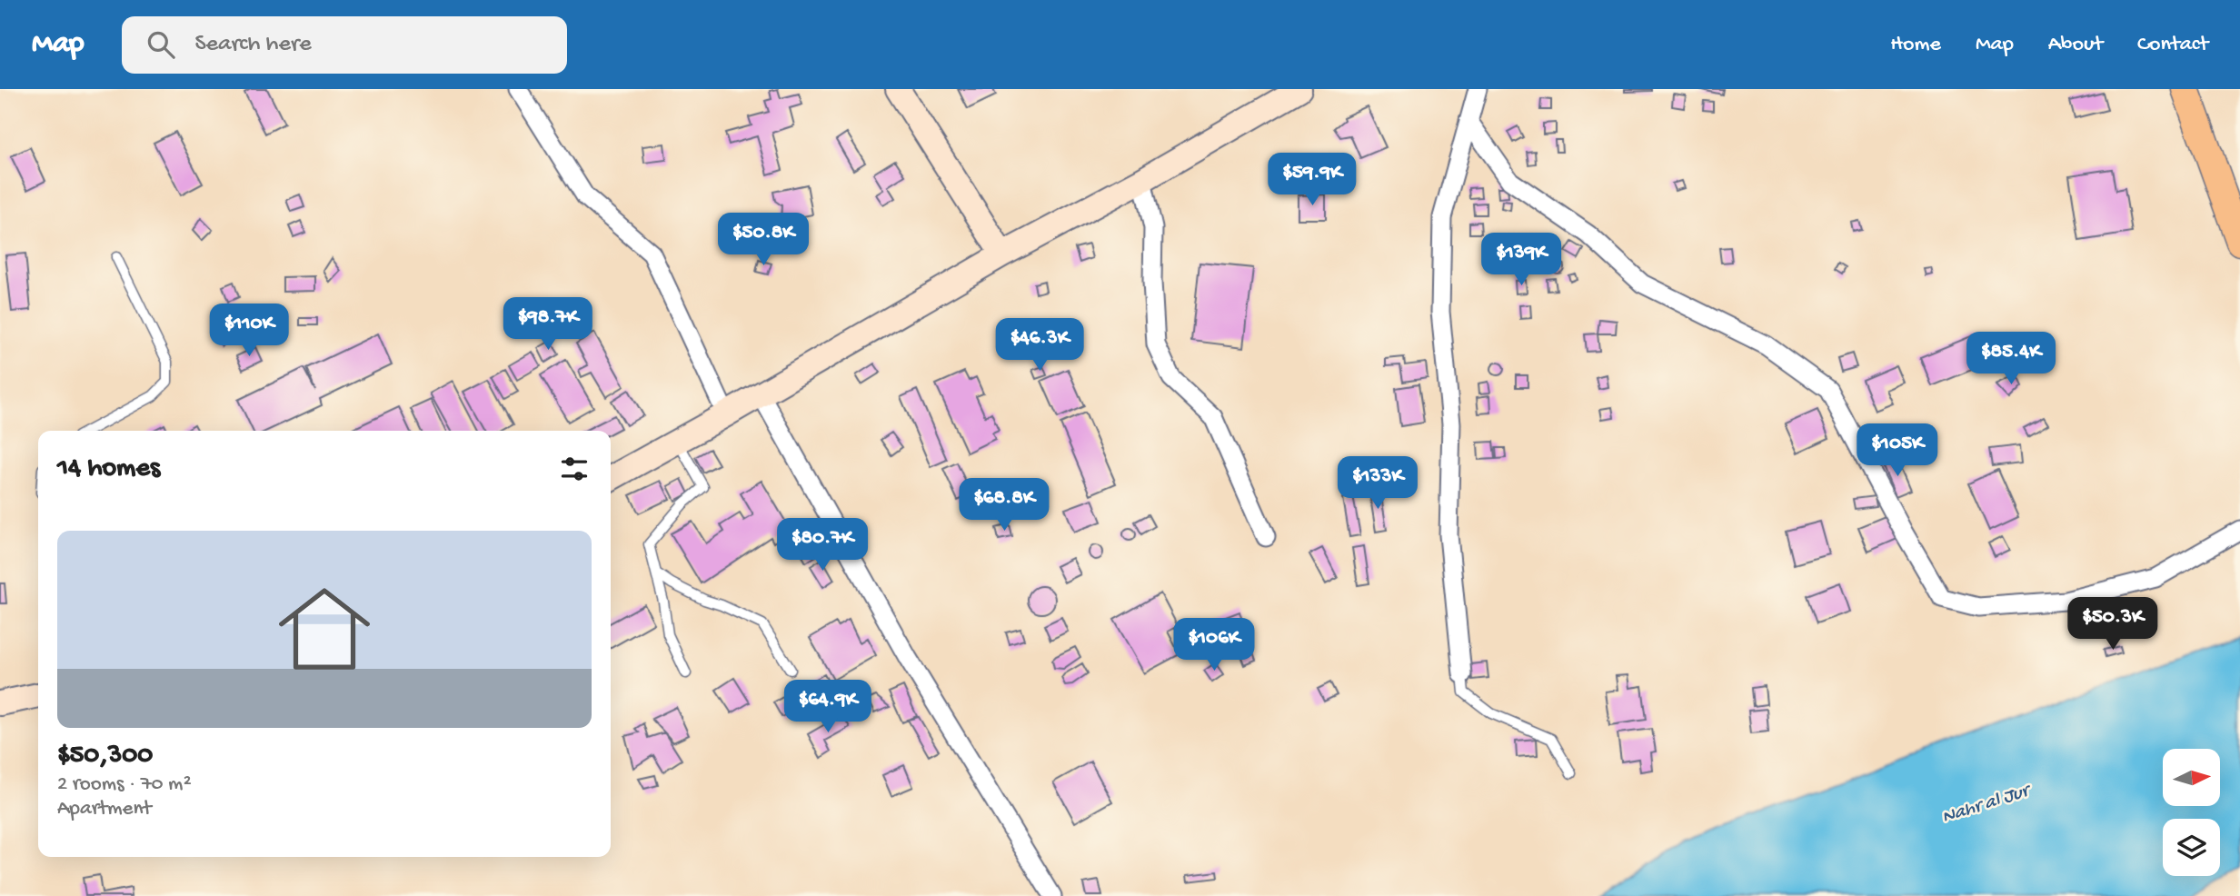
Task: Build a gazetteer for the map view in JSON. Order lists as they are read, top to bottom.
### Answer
{
  "water": ["Nahr al Jur"],
  "north": "right",
  "page": {
    "header": "Map",
    "search": "Search here",
    "nav": [
      "Home",
      "Map",
      "About",
      "Contact"
    ],
    "price": [
      "$59.9K",
      "$50.8K",
      "$139K",
      "$98.7K",
      "$110K",
      "$46.3K",
      "$85.4K",
      "$105K",
      "$133K",
      "$68.8K",
      "$80.7K",
      "$50.3K",
      "$106K",
      "$64.9K"
    ],
    "heading": "14 homes",
    "list": [
      {
        "name": "$50,300",
        "note": "2 rooms · 70 m² · Apartment"
      }
    ]
  }
}
